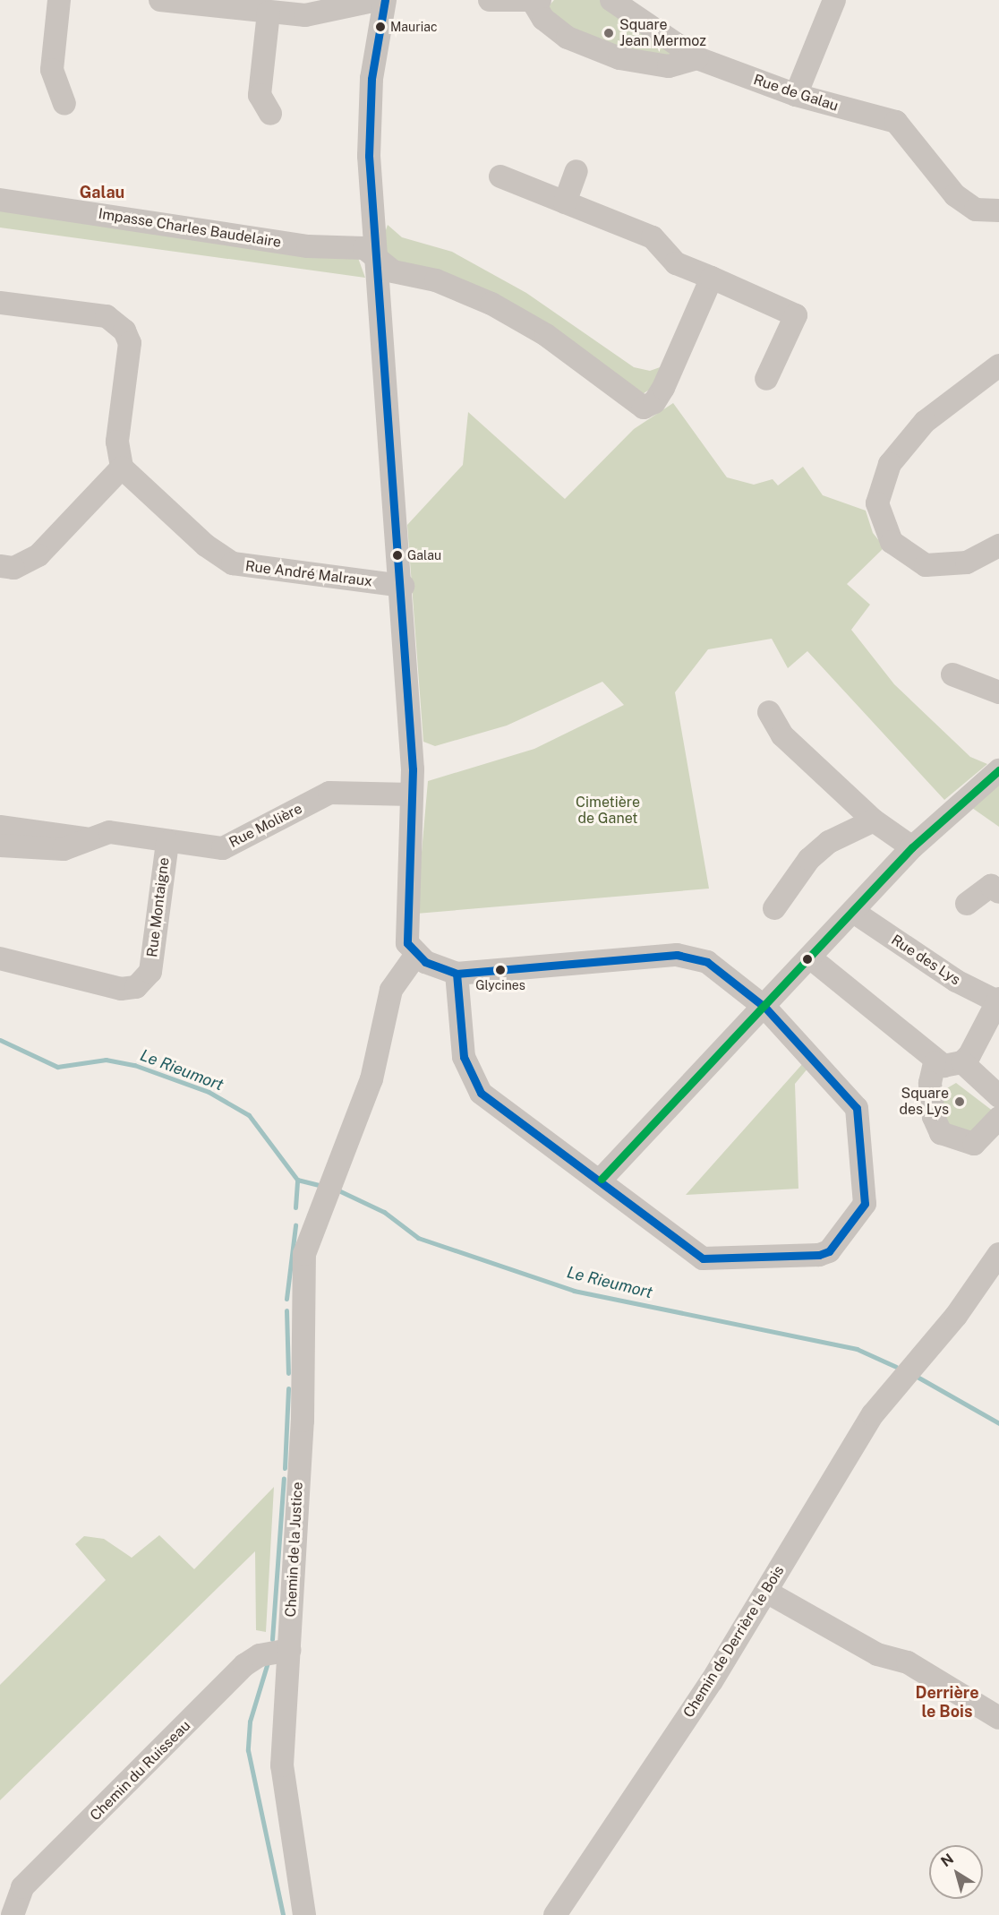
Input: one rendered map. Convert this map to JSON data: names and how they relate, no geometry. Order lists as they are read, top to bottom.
{
  "streets": {
    "street": [
      "Rue de Galau",
      "Impasse Charles Baudelaire",
      "Rue André Malraux",
      "Rue Molière",
      "Rue Montaigne",
      "Rue des Lys",
      "Chemin de la Justice",
      "Chemin de Derrière le Bois",
      "Chemin du Ruisseau"
    ]
  },
  "crossings": [
    ["Rue Molière", "Rue Montaigne"],
    ["Chemin de la Justice", "Chemin du Ruisseau"]
  ],
  "districts": ["Galau", "Derrière le Bois"],
  "water": ["Le Rieumort"],
  "parks": ["Cimetière de Ganet"],
  "places": [
    "Mauriac",
    "Square Jean Mermoz",
    "Galau",
    "Glycines",
    "Square des Lys"
  ],
  "north": "top left"
}
